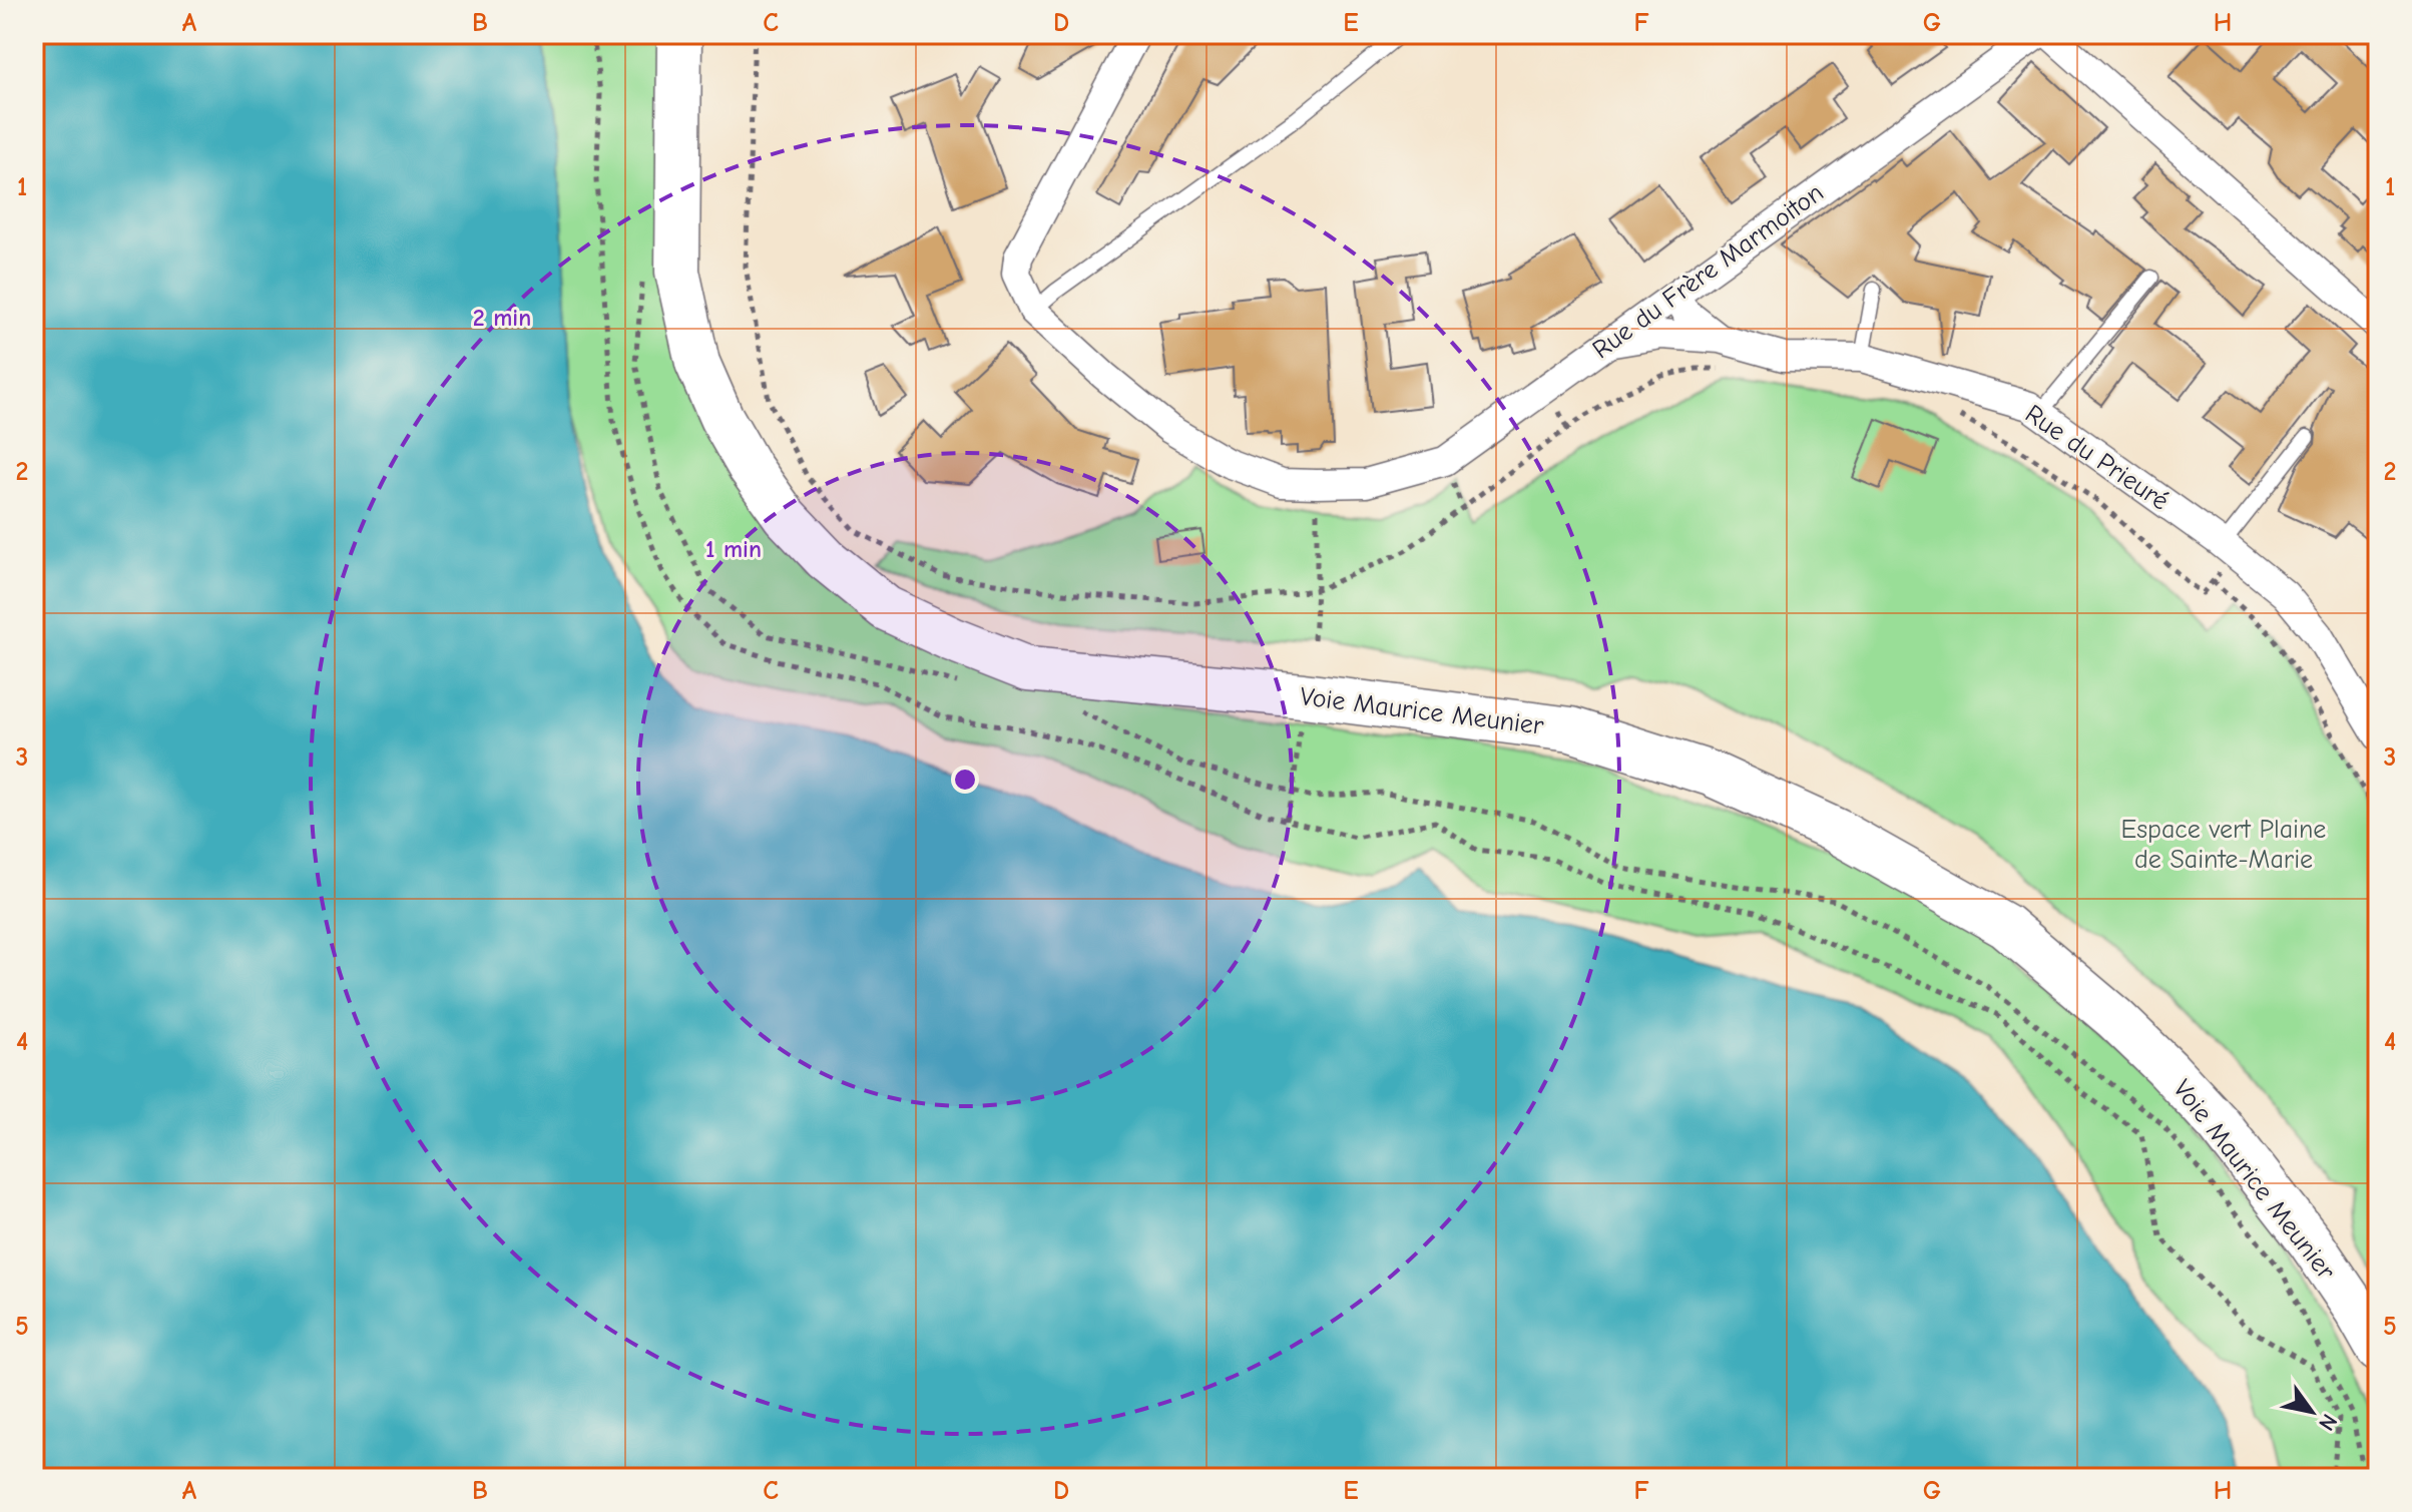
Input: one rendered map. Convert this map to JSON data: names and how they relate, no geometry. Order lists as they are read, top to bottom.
{
  "streets": {
    "main road": ["Voie Maurice Meunier"],
    "street": ["Rue du Frère Marmoiton", "Rue du Prieuré"]
  },
  "crossings": [
    ["Rue du Frère Marmoiton", "Rue du Prieuré"]
  ],
  "parks": ["Espace vert Plaine de Sainte-Marie"],
  "north": "bottom right",
  "grid": {
    "columns": [
      "A",
      "B",
      "C",
      "D",
      "E",
      "F",
      "G",
      "H"
    ],
    "rows": [
      "1",
      "2",
      "3",
      "4",
      "5"
    ]
  },
  "rings": ["2 min", "1 min"]
}
